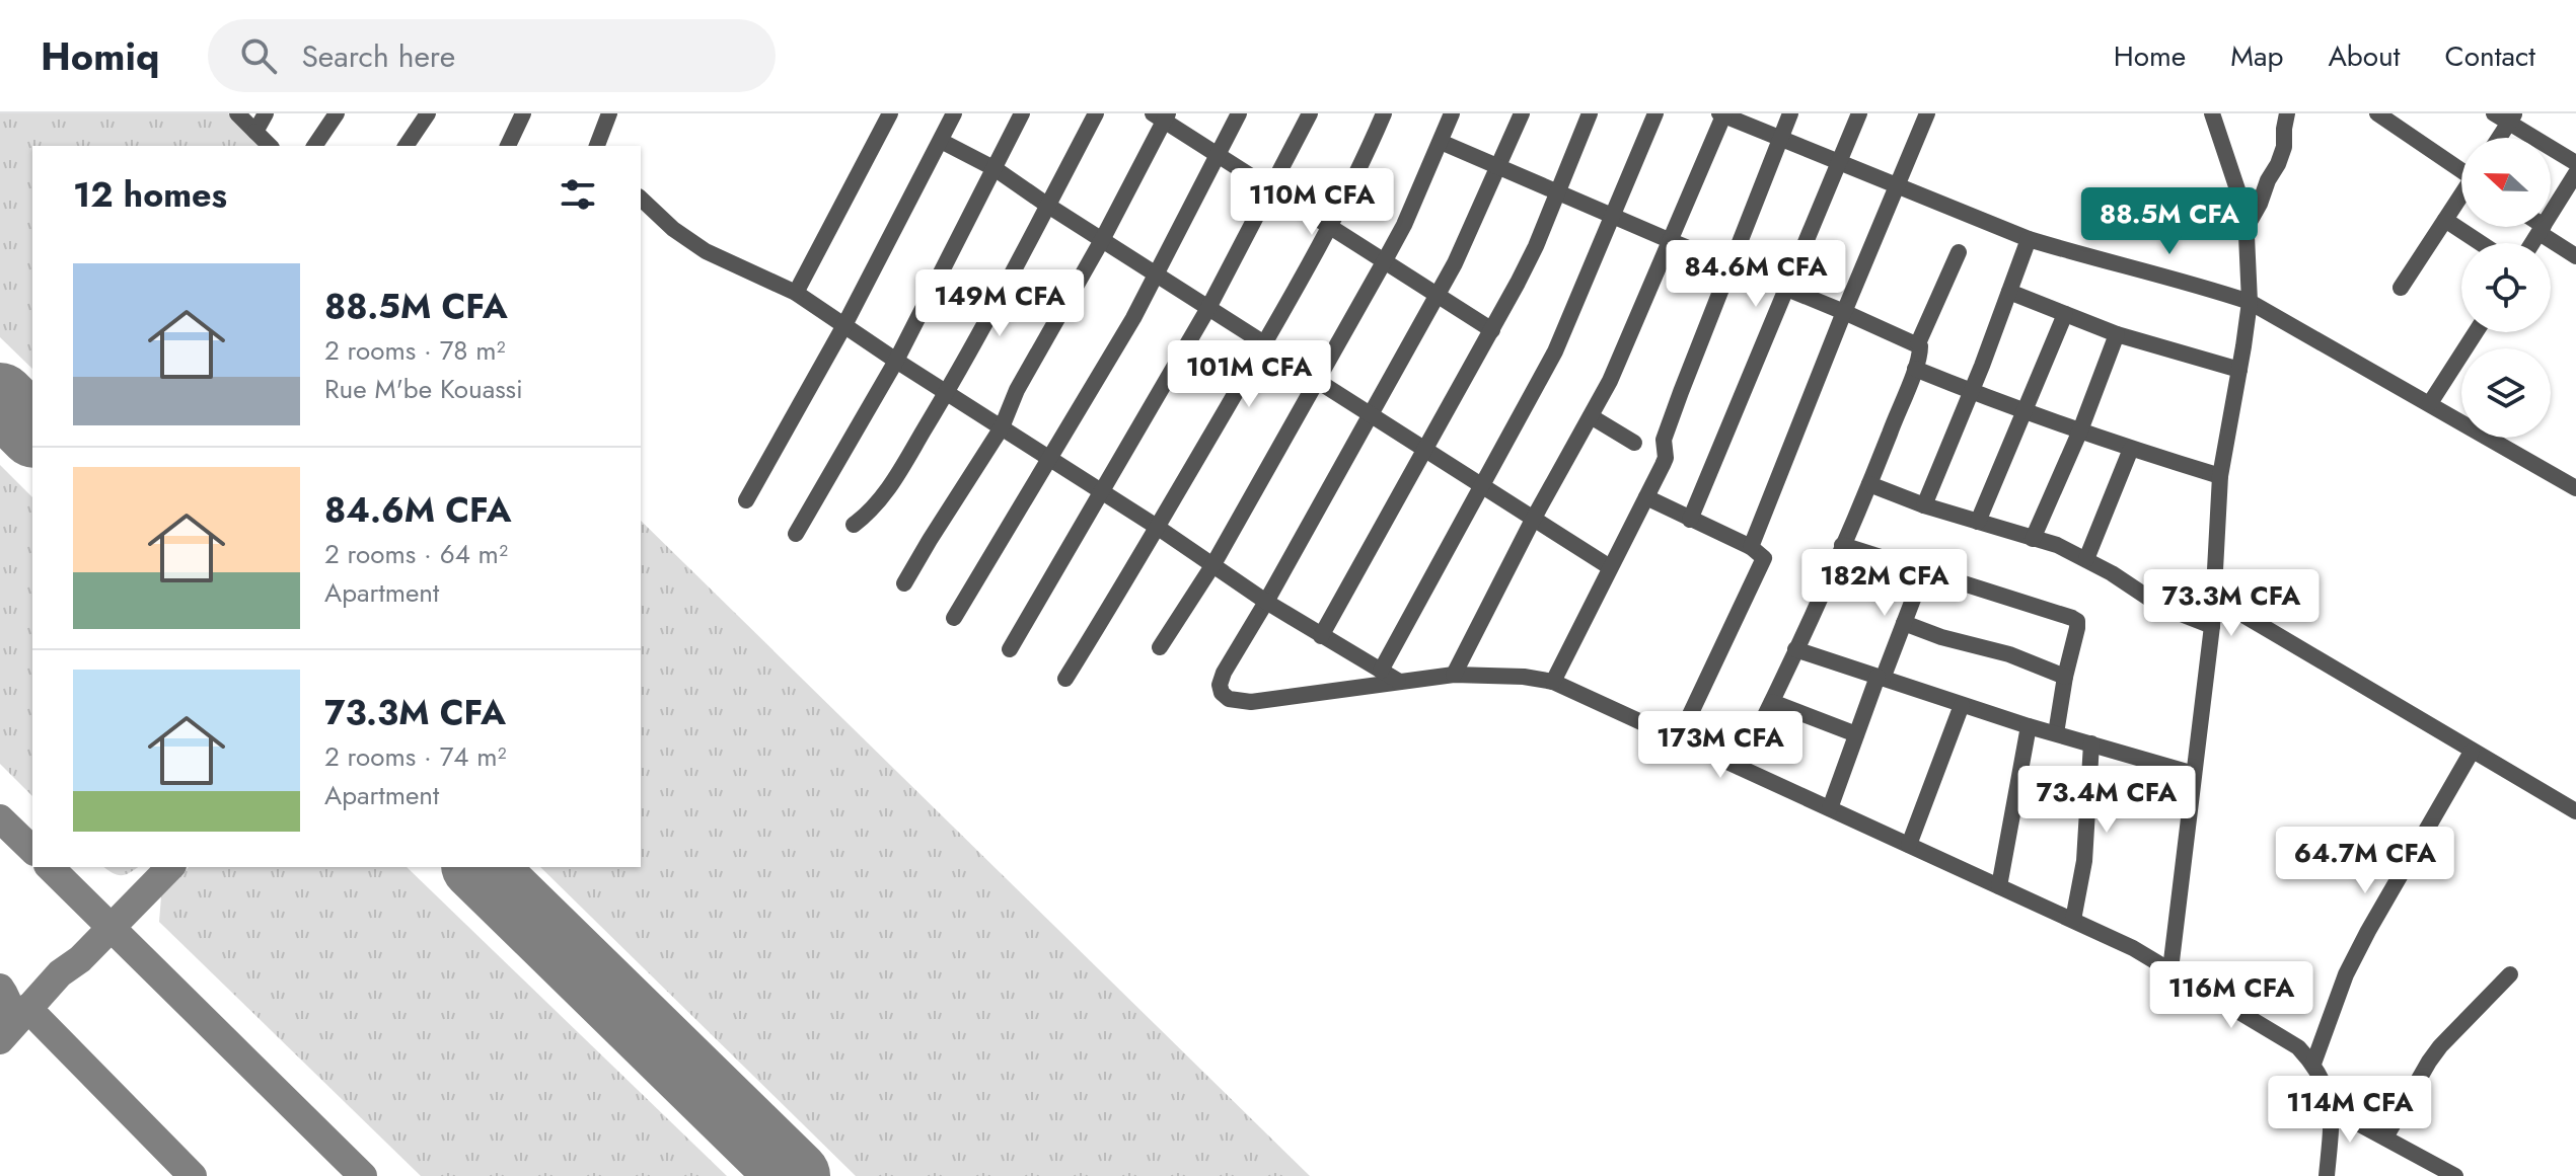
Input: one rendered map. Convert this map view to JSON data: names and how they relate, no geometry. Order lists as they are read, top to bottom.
{
  "north": "left",
  "page": {
    "header": "Homiq",
    "search": "Search here",
    "nav": [
      "Home",
      "Map",
      "About",
      "Contact"
    ],
    "heading": "12 homes",
    "price": [
      "110M CFA",
      "88.5M CFA",
      "84.6M CFA",
      "149M CFA",
      "101M CFA",
      "182M CFA",
      "73.3M CFA",
      "173M CFA",
      "73.4M CFA",
      "64.7M CFA",
      "116M CFA",
      "114M CFA"
    ],
    "list": [
      {
        "name": "88.5M CFA",
        "note": "2 rooms · 78 m² · Rue M'be Kouassi"
      },
      {
        "name": "84.6M CFA",
        "note": "2 rooms · 64 m² · Apartment"
      },
      {
        "name": "73.3M CFA",
        "note": "2 rooms · 74 m² · Apartment"
      }
    ]
  }
}
